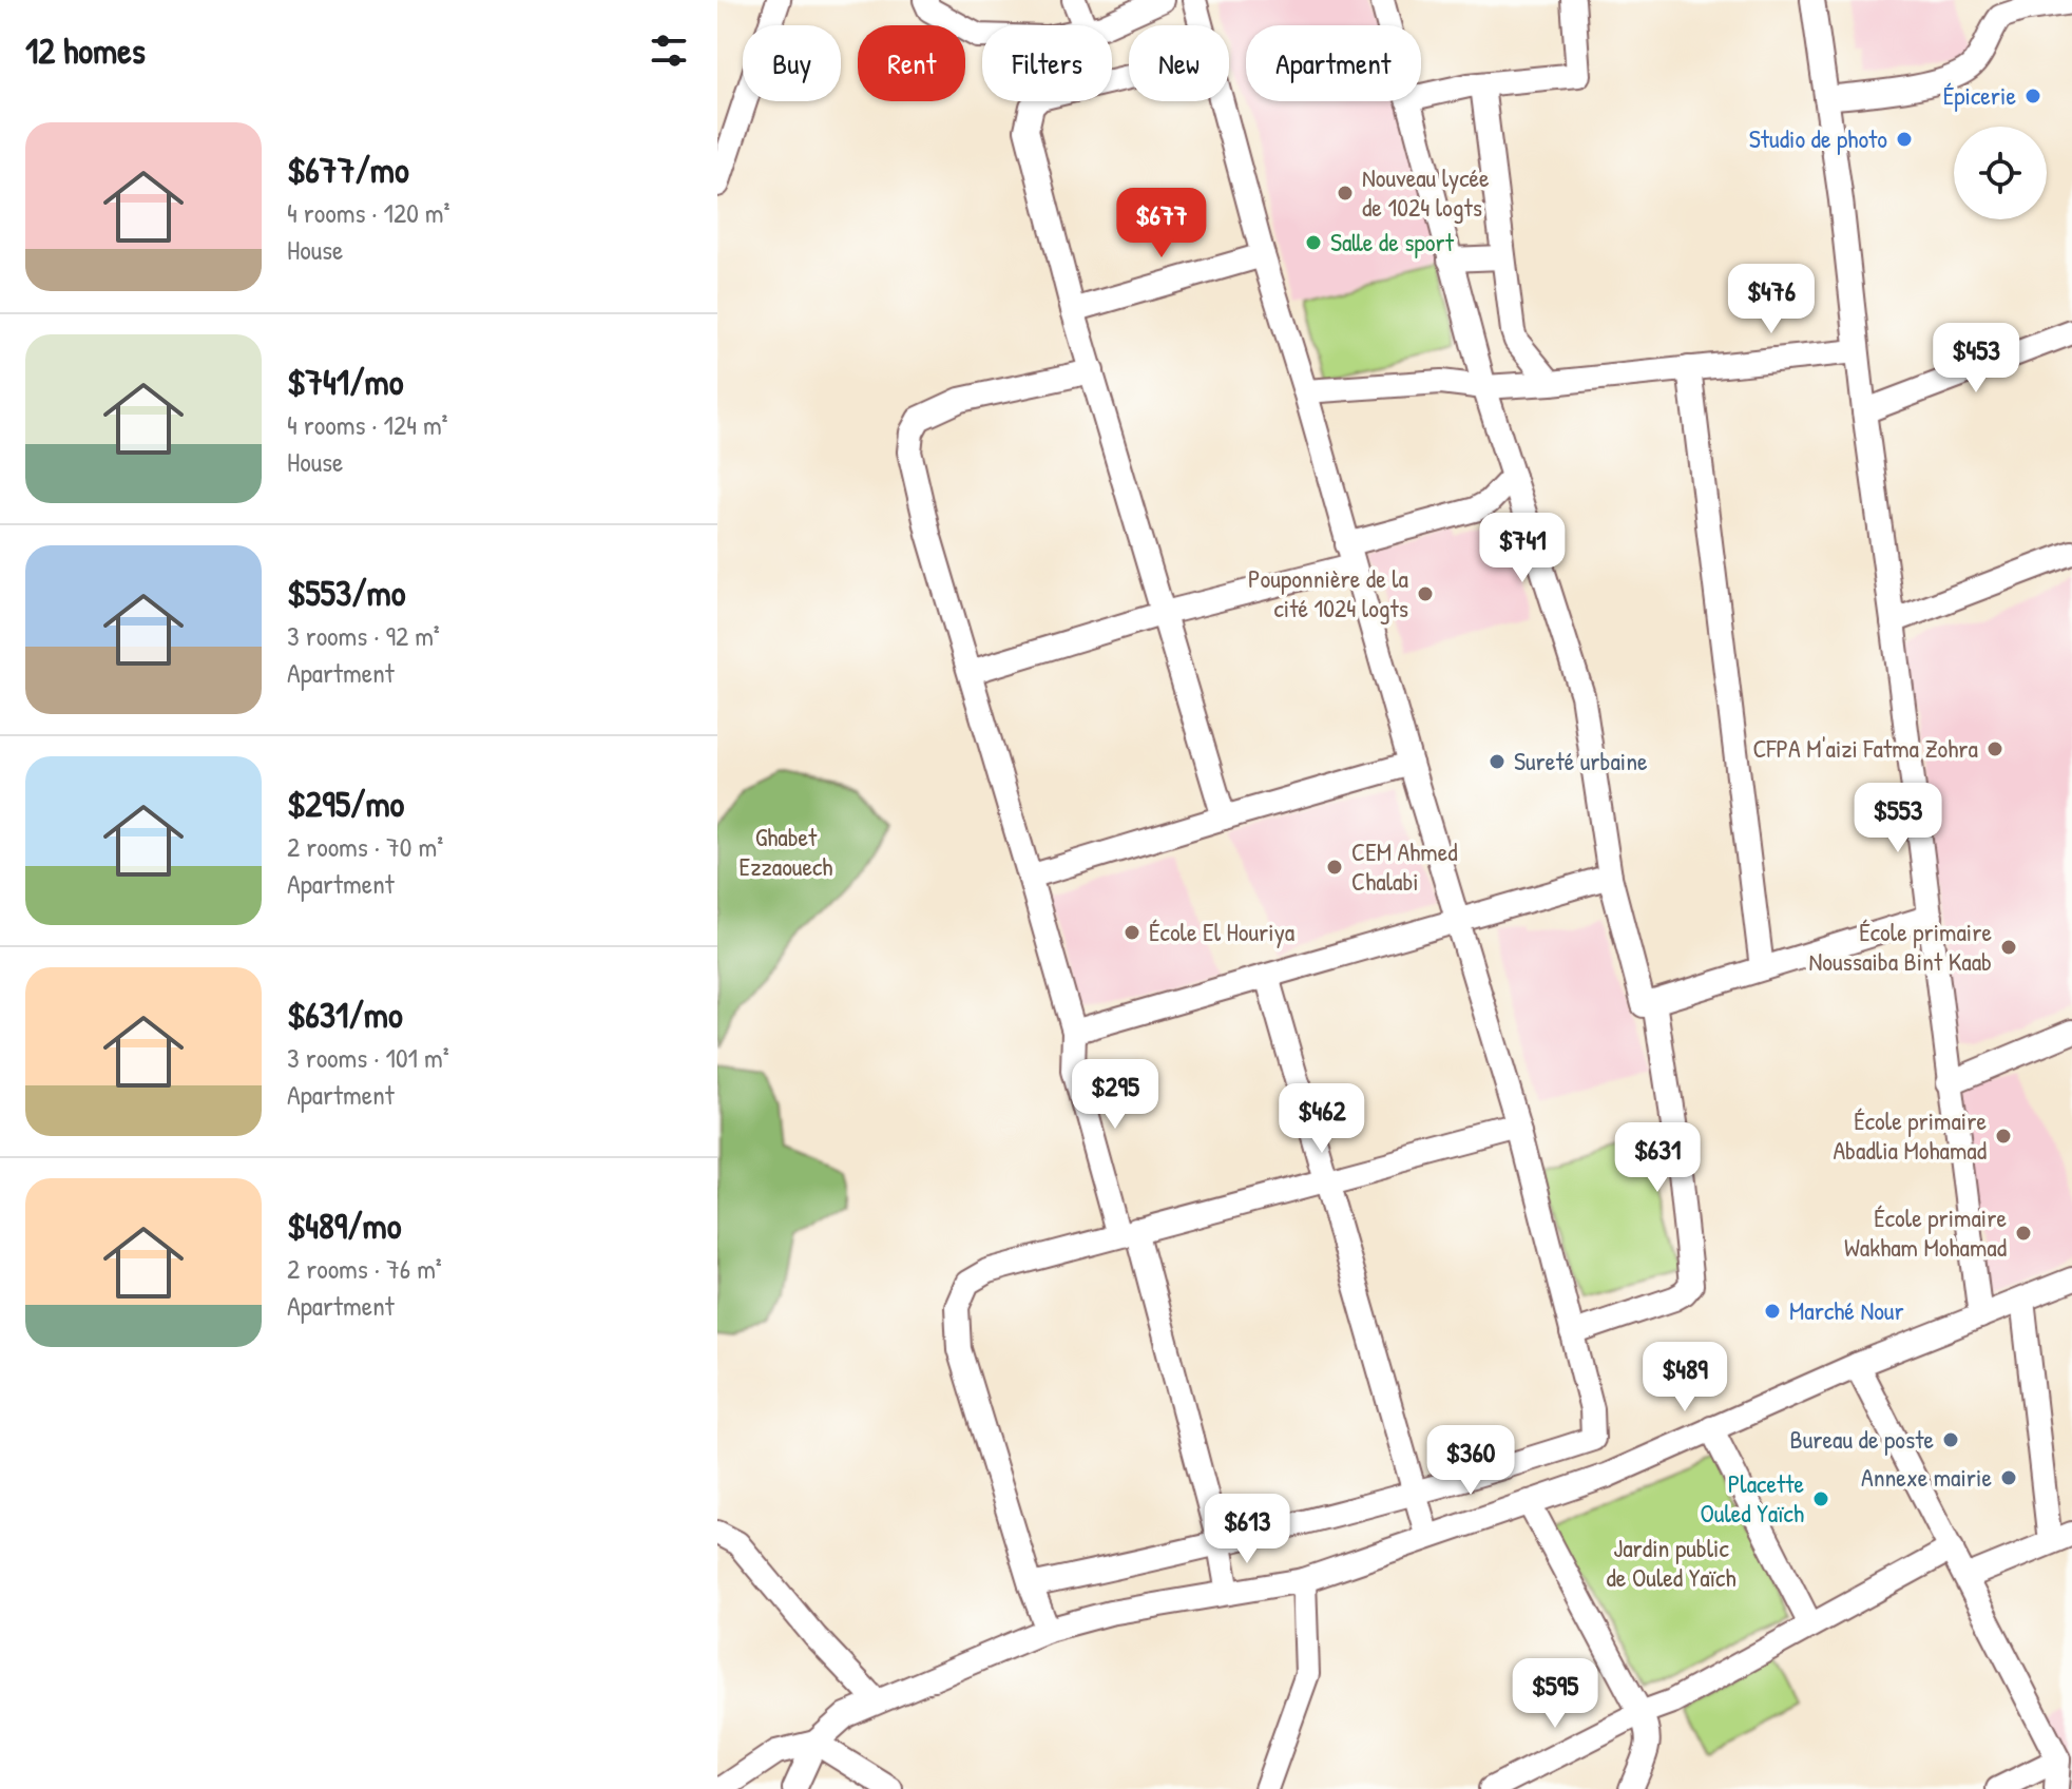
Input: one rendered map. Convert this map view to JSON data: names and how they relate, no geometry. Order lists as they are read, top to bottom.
{
  "parks": ["Ghabet Ezzaouech", "Jardin public de Ouled Yaïch"],
  "places": [
    "Épicerie",
    "Studio de photo",
    "Nouveau lycée de 1024 logts",
    "Salle de sport",
    "Pouponnière de la cité 1024 logts",
    "CFPA M'aizi Fatma Zohra",
    "Sureté urbaine",
    "CEM Ahmed Chalabi",
    "École El Houriya",
    "École primaire Noussaiba Bint Kaab",
    "École primaire Abadlia Mohamad",
    "École primaire Wakham Mohamad",
    "Marché Nour",
    "Bureau de poste",
    "Annexe mairie",
    "Placette Ouled Yaïch"
  ],
  "page": {
    "heading": "12 homes",
    "chip": [
      "Buy",
      "Rent",
      "Filters",
      "New",
      "Apartment"
    ],
    "list": [
      {
        "name": "$677/mo",
        "note": "4 rooms · 120 m² · House"
      },
      {
        "name": "$741/mo",
        "note": "4 rooms · 124 m² · House"
      },
      {
        "name": "$553/mo",
        "note": "3 rooms · 92 m² · Apartment"
      },
      {
        "name": "$295/mo",
        "note": "2 rooms · 70 m² · Apartment"
      },
      {
        "name": "$631/mo",
        "note": "3 rooms · 101 m² · Apartment"
      },
      {
        "name": "$489/mo",
        "note": "2 rooms · 76 m² · Apartment"
      }
    ],
    "price": [
      "$677",
      "$476",
      "$453",
      "$741",
      "$553",
      "$295",
      "$462",
      "$631",
      "$489",
      "$360",
      "$613",
      "$595"
    ]
  }
}
